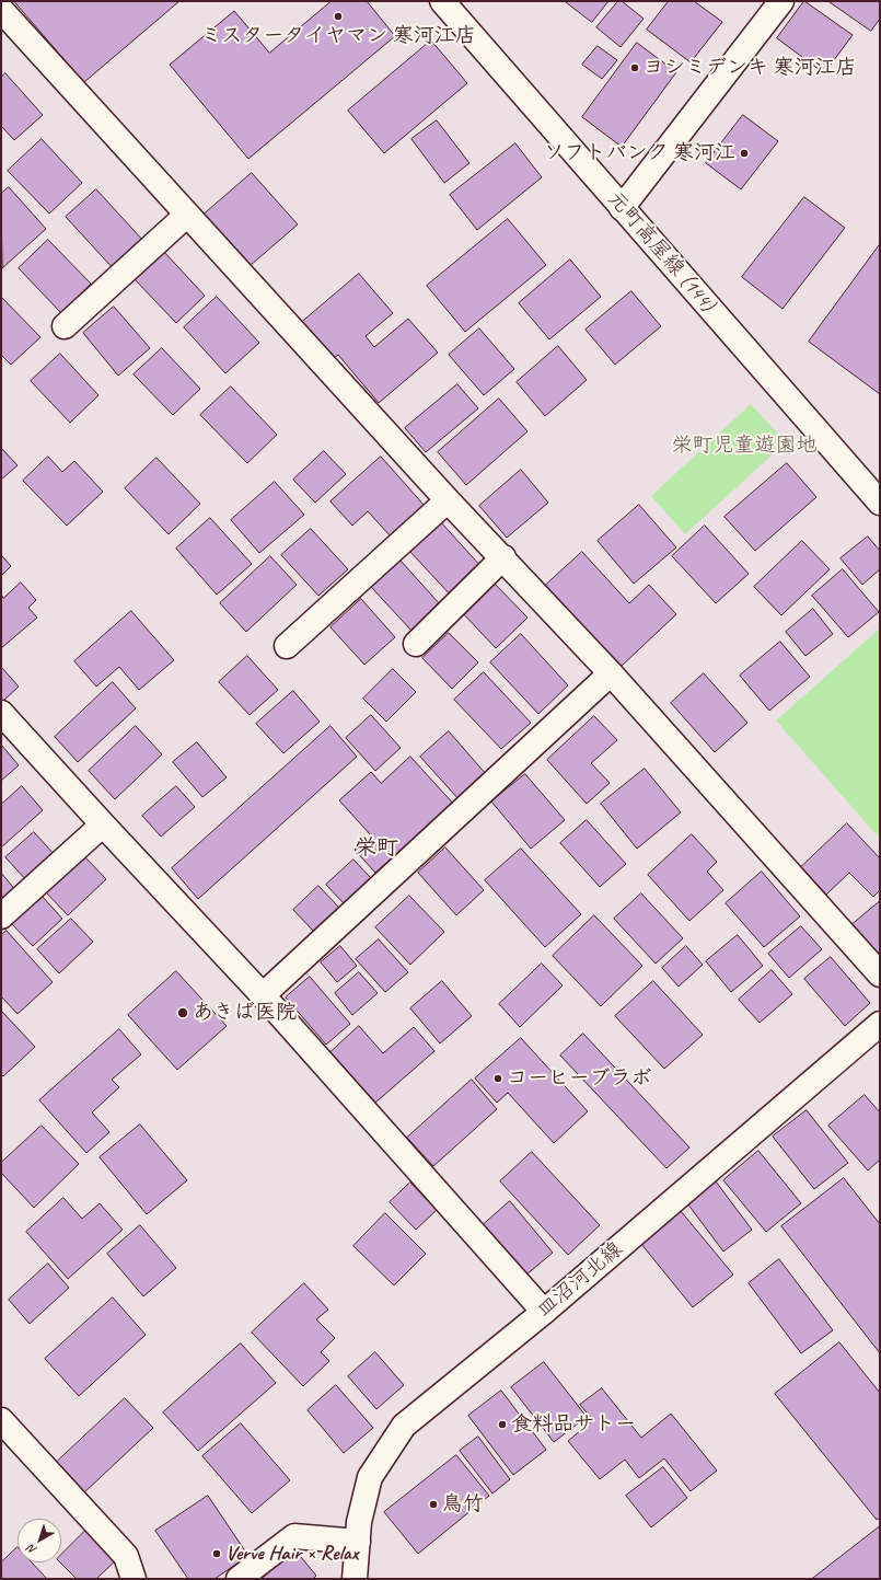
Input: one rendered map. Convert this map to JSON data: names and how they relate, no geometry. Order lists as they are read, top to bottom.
{
  "streets": {
    "main road": ["元町高屋線 (144)", "皿沼河北線"]
  },
  "districts": ["栄町"],
  "parks": ["栄町児童遊園地"],
  "places": [
    "ミスタータイヤマン 寒河江店",
    "ヨシミデンキ 寒河江店",
    "ソフトバンク 寒河江",
    "あきば医院",
    "コーヒーブラボ",
    "食料品サトー",
    "鳥竹",
    "Verve Hair × Relax"
  ],
  "north": "bottom left"
}
